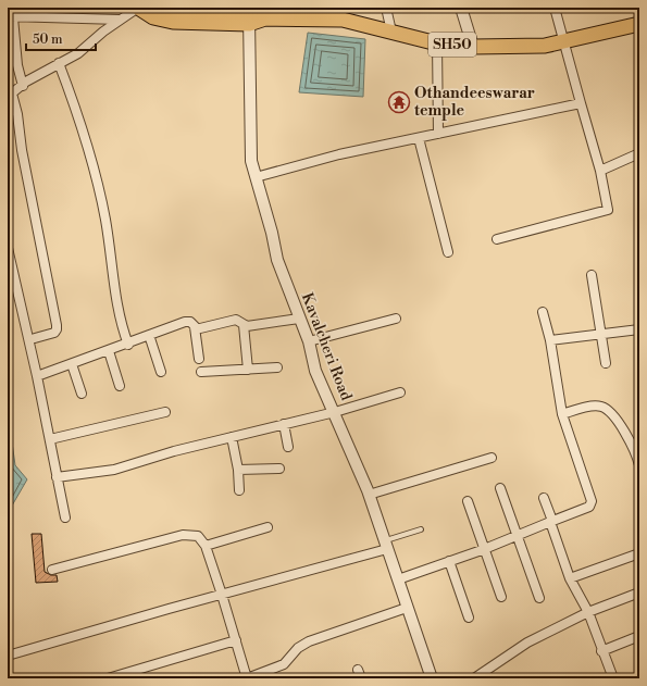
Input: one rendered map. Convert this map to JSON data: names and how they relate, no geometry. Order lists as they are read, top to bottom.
{
  "streets": {
    "main road": ["SH50"],
    "street": ["Kavalcheri Road"]
  },
  "crossings": [
    ["SH50", "Kavalcheri Road"]
  ],
  "places": {
    "temple": ["Othandeeswarar temple"]
  },
  "scale_bar": "50 m"
}
